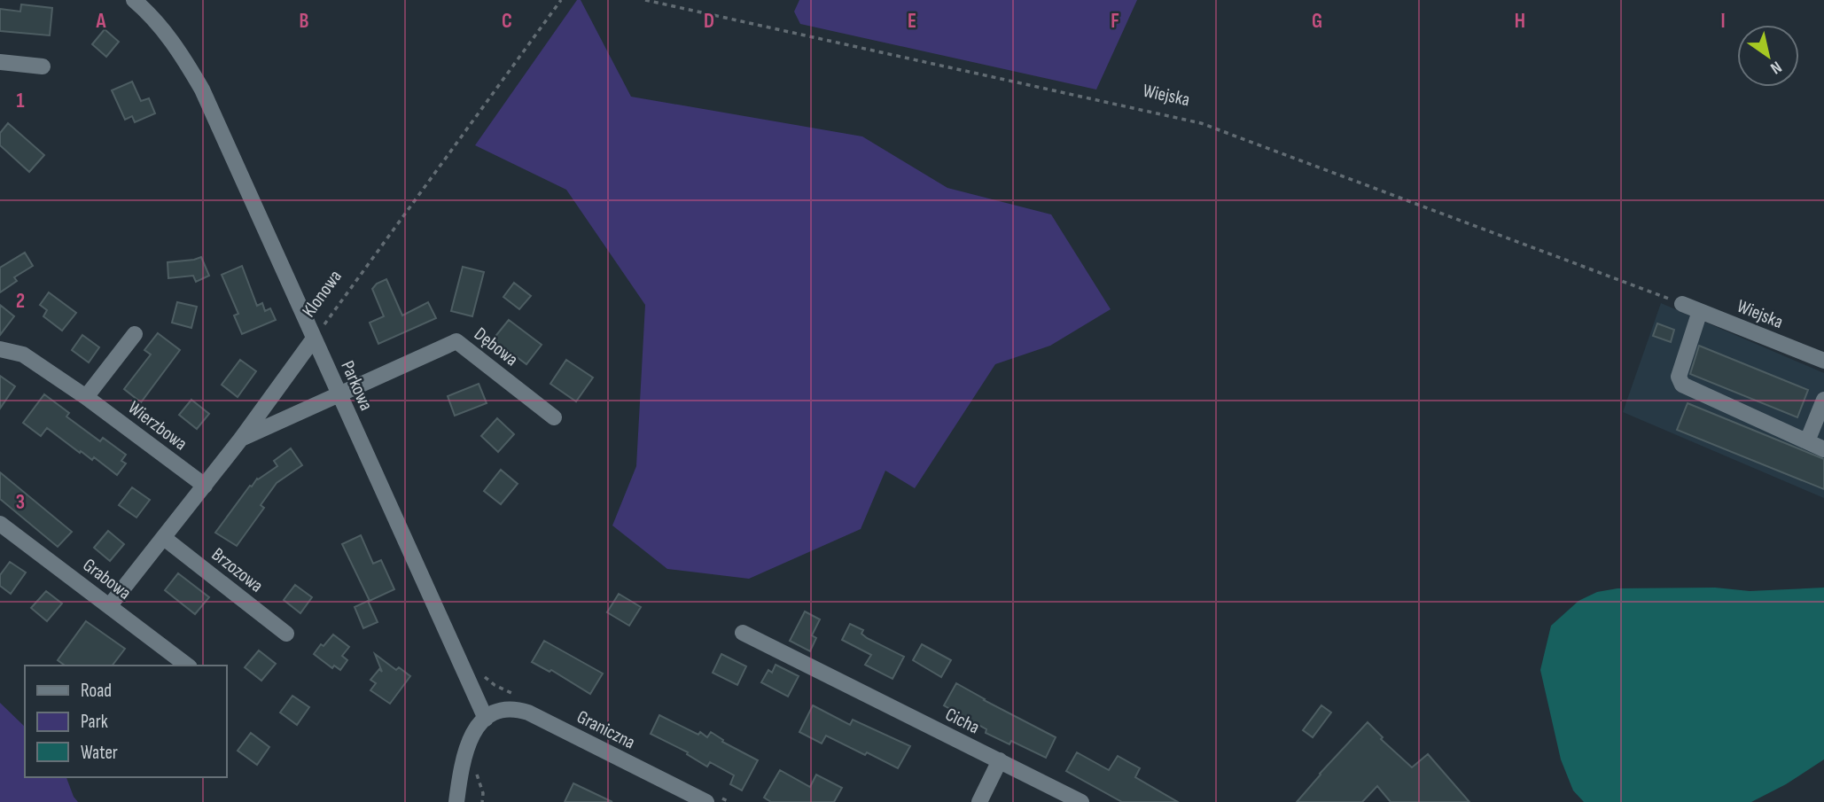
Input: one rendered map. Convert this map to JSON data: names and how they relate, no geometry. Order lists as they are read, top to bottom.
{
  "streets": {
    "street": [
      "Wiejska",
      "Klonowa",
      "Dębowa",
      "Parkowa",
      "Wierzbowa",
      "Brzozowa",
      "Grabowa",
      "Cicha",
      "Graniczna"
    ]
  },
  "crossings": [
    ["Klonowa", "Parkowa"],
    ["Klonowa", "Wierzbowa"],
    ["Klonowa", "Brzozowa"],
    ["Klonowa", "Grabowa"],
    ["Dębowa", "Parkowa"],
    ["Parkowa", "Graniczna"]
  ],
  "legend": ["Road", "Park", "Water"],
  "north": "bottom right",
  "grid": {
    "columns": [
      "A",
      "B",
      "C",
      "D",
      "E",
      "F",
      "G",
      "H",
      "I"
    ],
    "rows": ["1", "2", "3"]
  }
}
